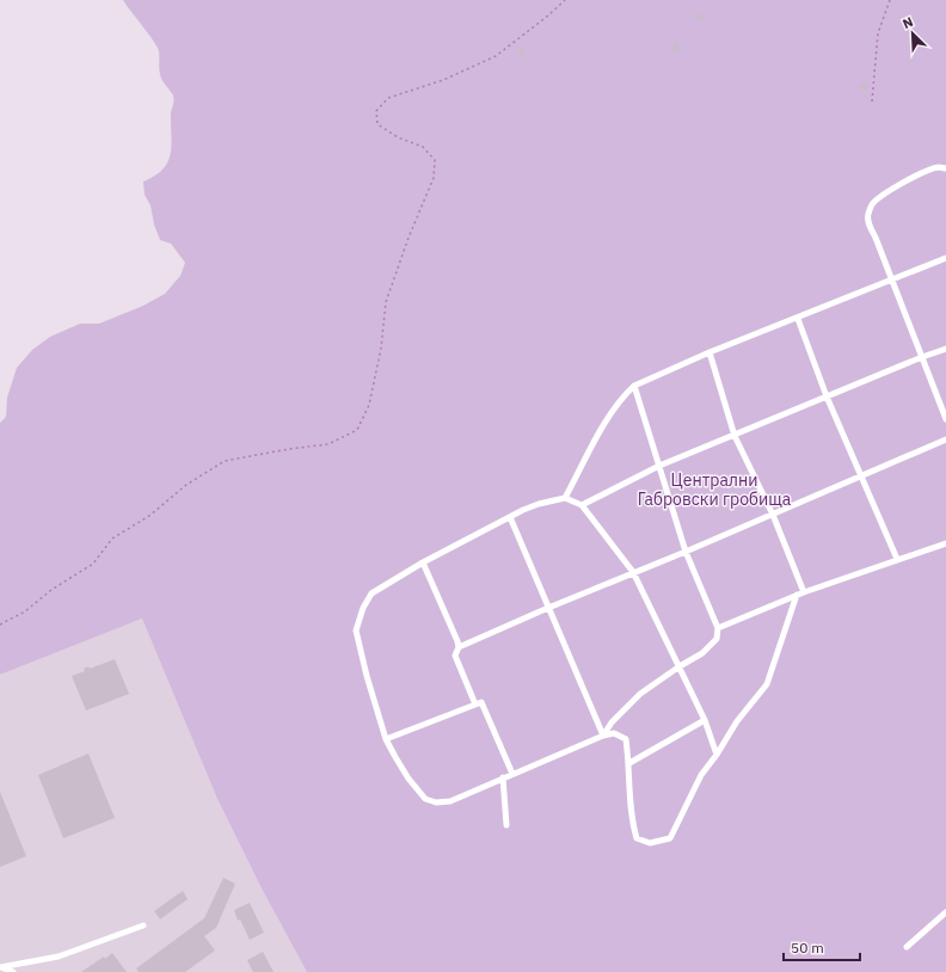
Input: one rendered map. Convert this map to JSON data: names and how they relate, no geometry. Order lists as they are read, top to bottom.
{
  "parks": ["Централни Габровски гробища"],
  "scale_bar": "50 m",
  "north": "top left"
}
